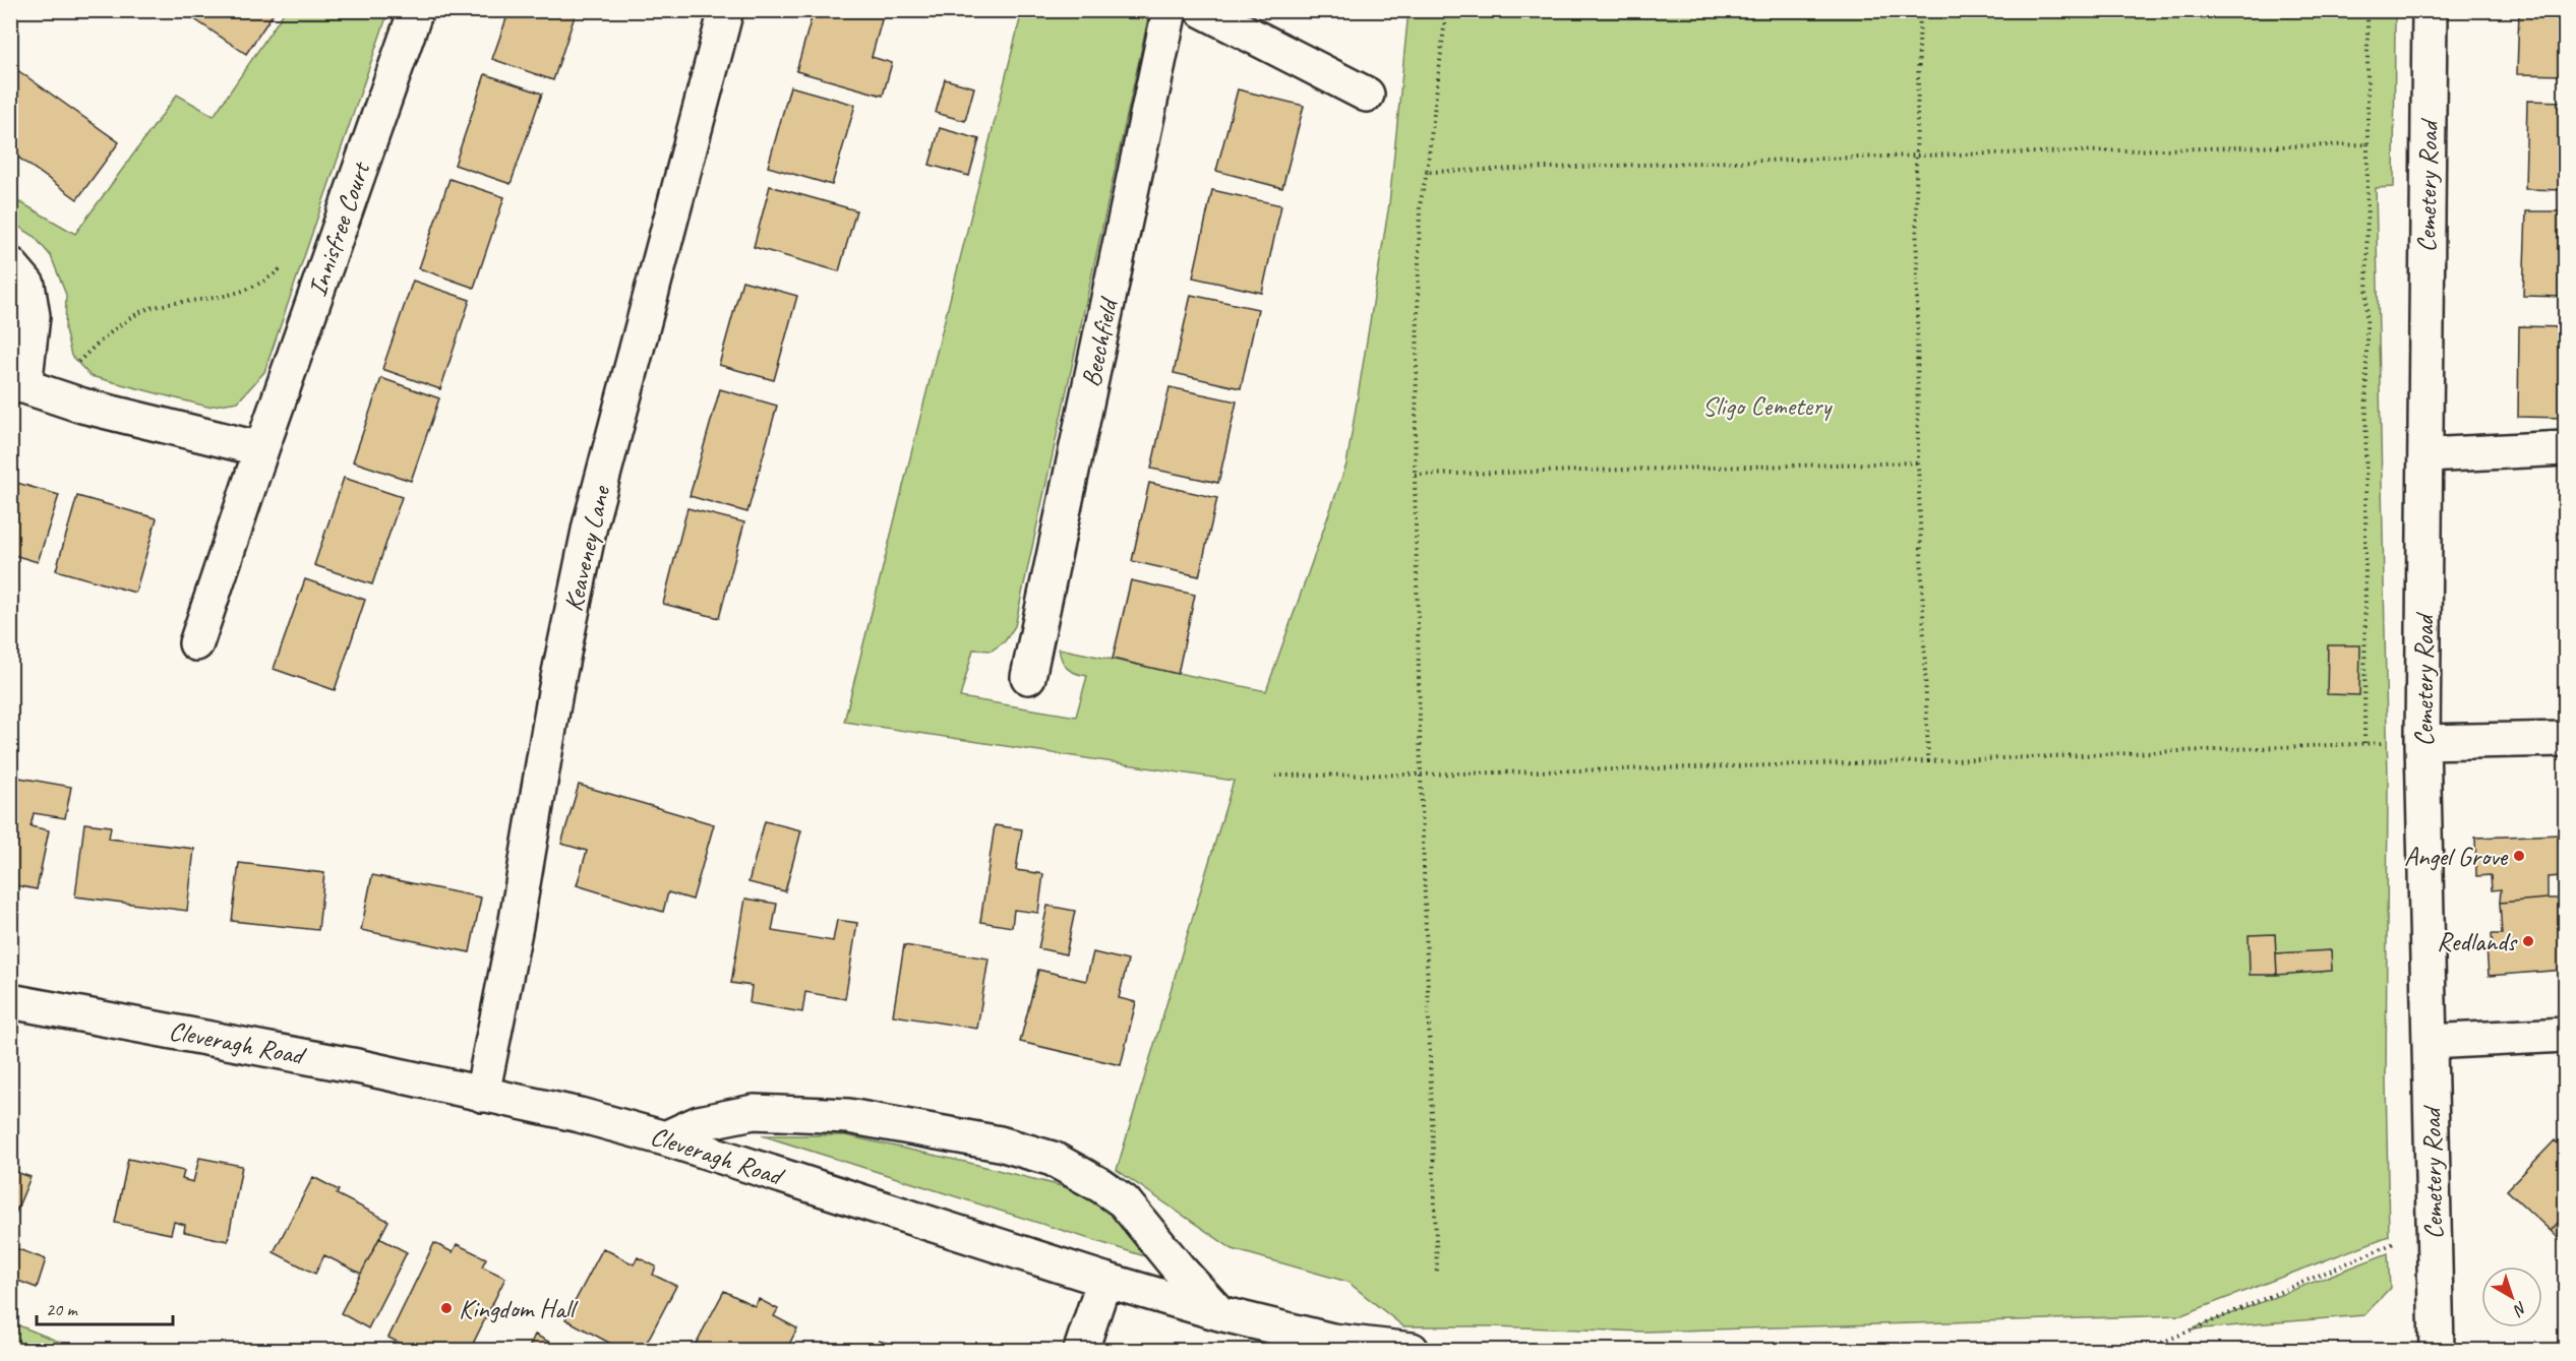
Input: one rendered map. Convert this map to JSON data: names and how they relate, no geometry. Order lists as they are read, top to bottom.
{
  "streets": {
    "street": [
      "Cemetery Road",
      "Innisfree Court",
      "Beechfield",
      "Keaveney Lane",
      "Cleveragh Road"
    ]
  },
  "crossings": [
    ["Keaveney Lane", "Cleveragh Road"]
  ],
  "parks": ["Sligo Cemetery"],
  "places": ["Angel Grove", "Redlands", "Kingdom Hall"],
  "scale_bar": "20 m",
  "north": "bottom right"
}
